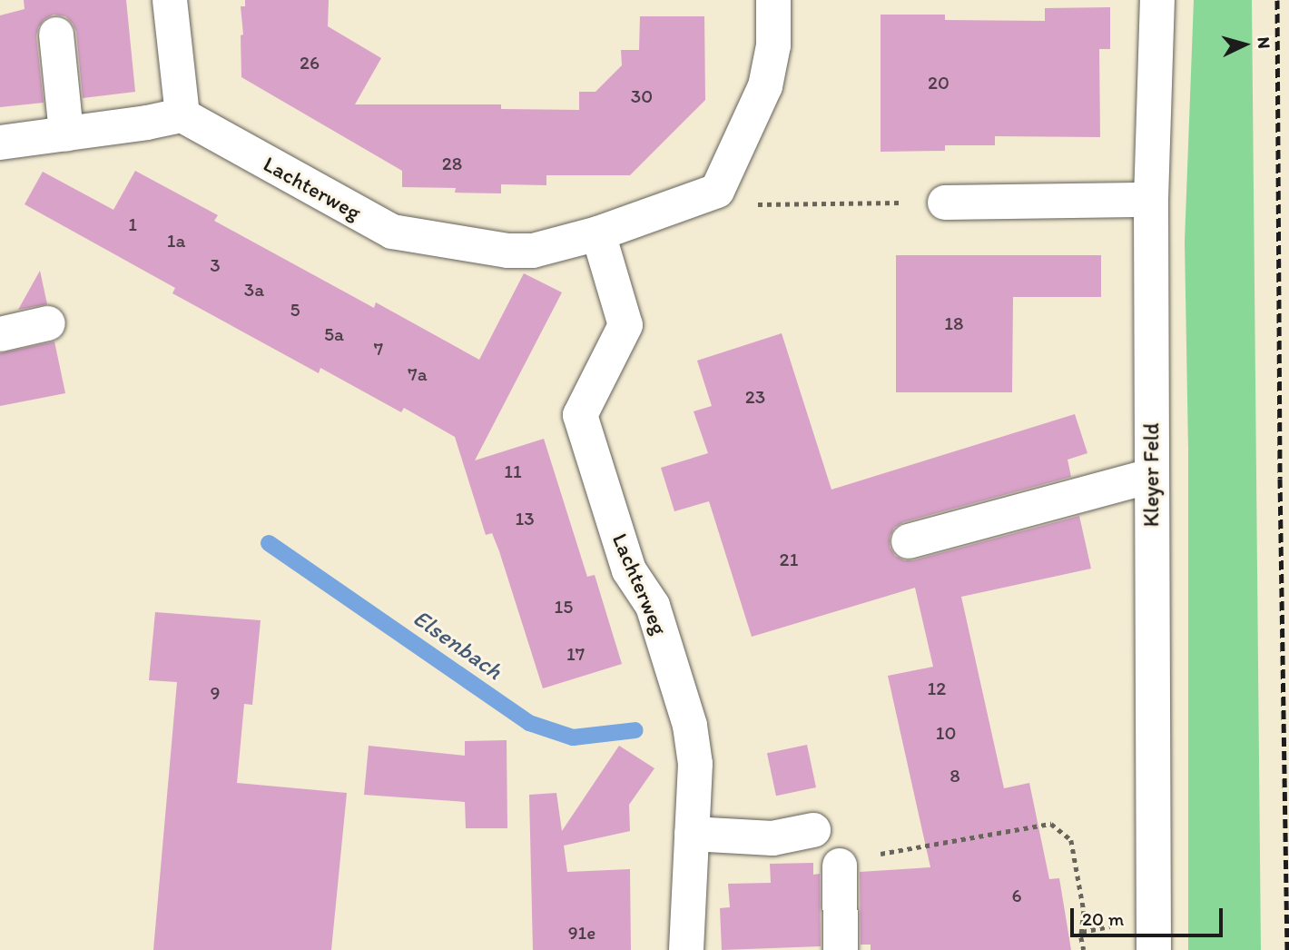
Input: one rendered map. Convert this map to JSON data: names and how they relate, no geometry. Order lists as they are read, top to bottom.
{
  "streets": {
    "street": ["Lachterweg", "Kleyer Feld"]
  },
  "water": ["Elsenbach"],
  "house_numbers": [
    "26",
    "20",
    "30",
    "28",
    "1",
    "1a",
    "3",
    "3a",
    "5",
    "18",
    "5a",
    "7",
    "7a",
    "23",
    "11",
    "13",
    "21",
    "15",
    "17",
    "12",
    "9",
    "10",
    "8",
    "6",
    "91e"
  ],
  "scale_bar": "20 m",
  "north": "right"
}
